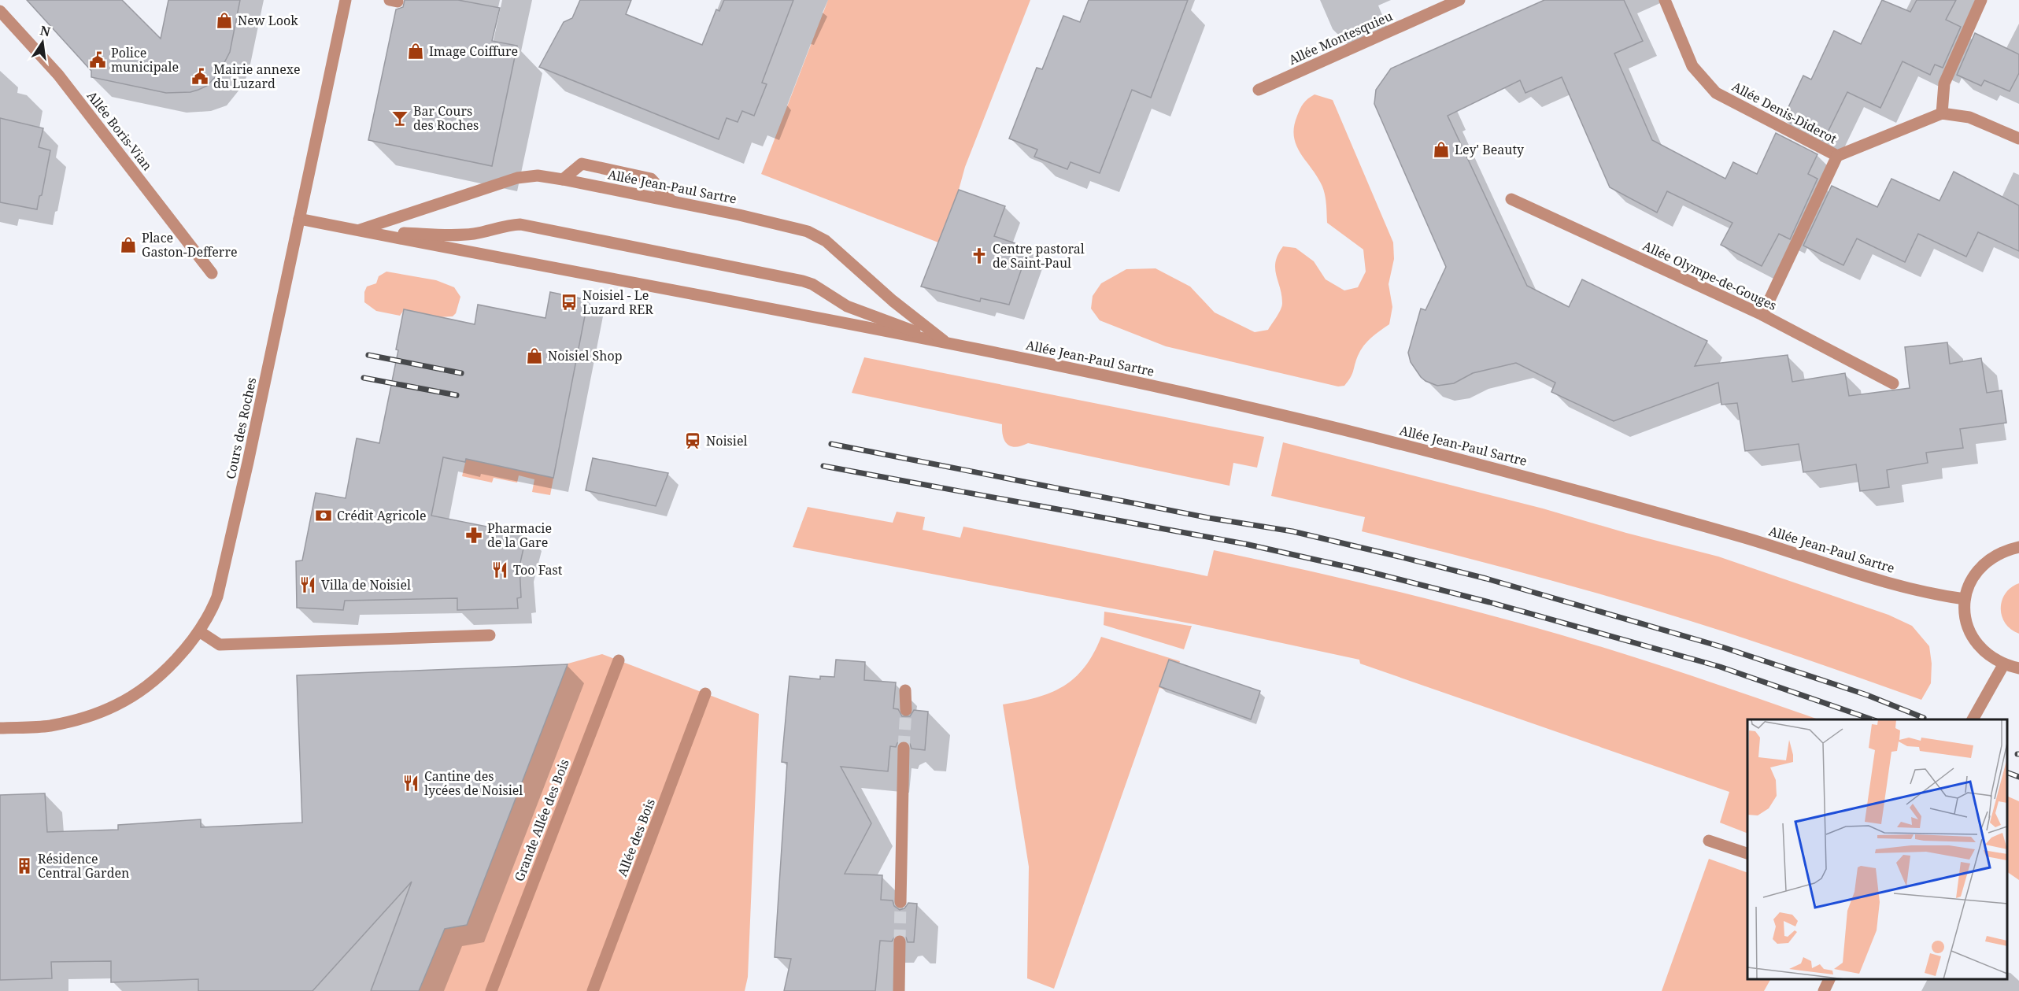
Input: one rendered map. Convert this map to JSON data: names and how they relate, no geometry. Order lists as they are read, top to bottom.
{
  "streets": {
    "street": [
      "Allée Montesquieu",
      "Allée Denis-Diderot",
      "Allée Boris-Vian",
      "Allée Jean-Paul Sartre",
      "Allée Olympe-de-Gouges",
      "Cours des Roches",
      "Grande Allée des Bois",
      "Allée des Bois"
    ]
  },
  "crossings": [
    ["Allée Jean-Paul Sartre", "Cours des Roches"]
  ],
  "places": {
    "shop": [
      "New Look",
      "Image Coiffure",
      "Ley' Beauty",
      "Place Gaston-Defferre",
      "Noisiel Shop"
    ],
    "public building": ["Police municipale", "Mairie annexe du Luzard"],
    "bar": ["Bar Cours des Roches"],
    "church": ["Centre pastoral de Saint-Paul"],
    "bus stop": ["Noisiel - Le Luzard RER"],
    "station": ["Noisiel"],
    "bank": ["Crédit Agricole"],
    "pharmacy": ["Pharmacie de la Gare"],
    "restaurant": ["Too Fast", "Villa de Noisiel", "Cantine des lycées de Noisiel"],
    "building": ["Résidence Central Garden"]
  },
  "north": "top"
}
